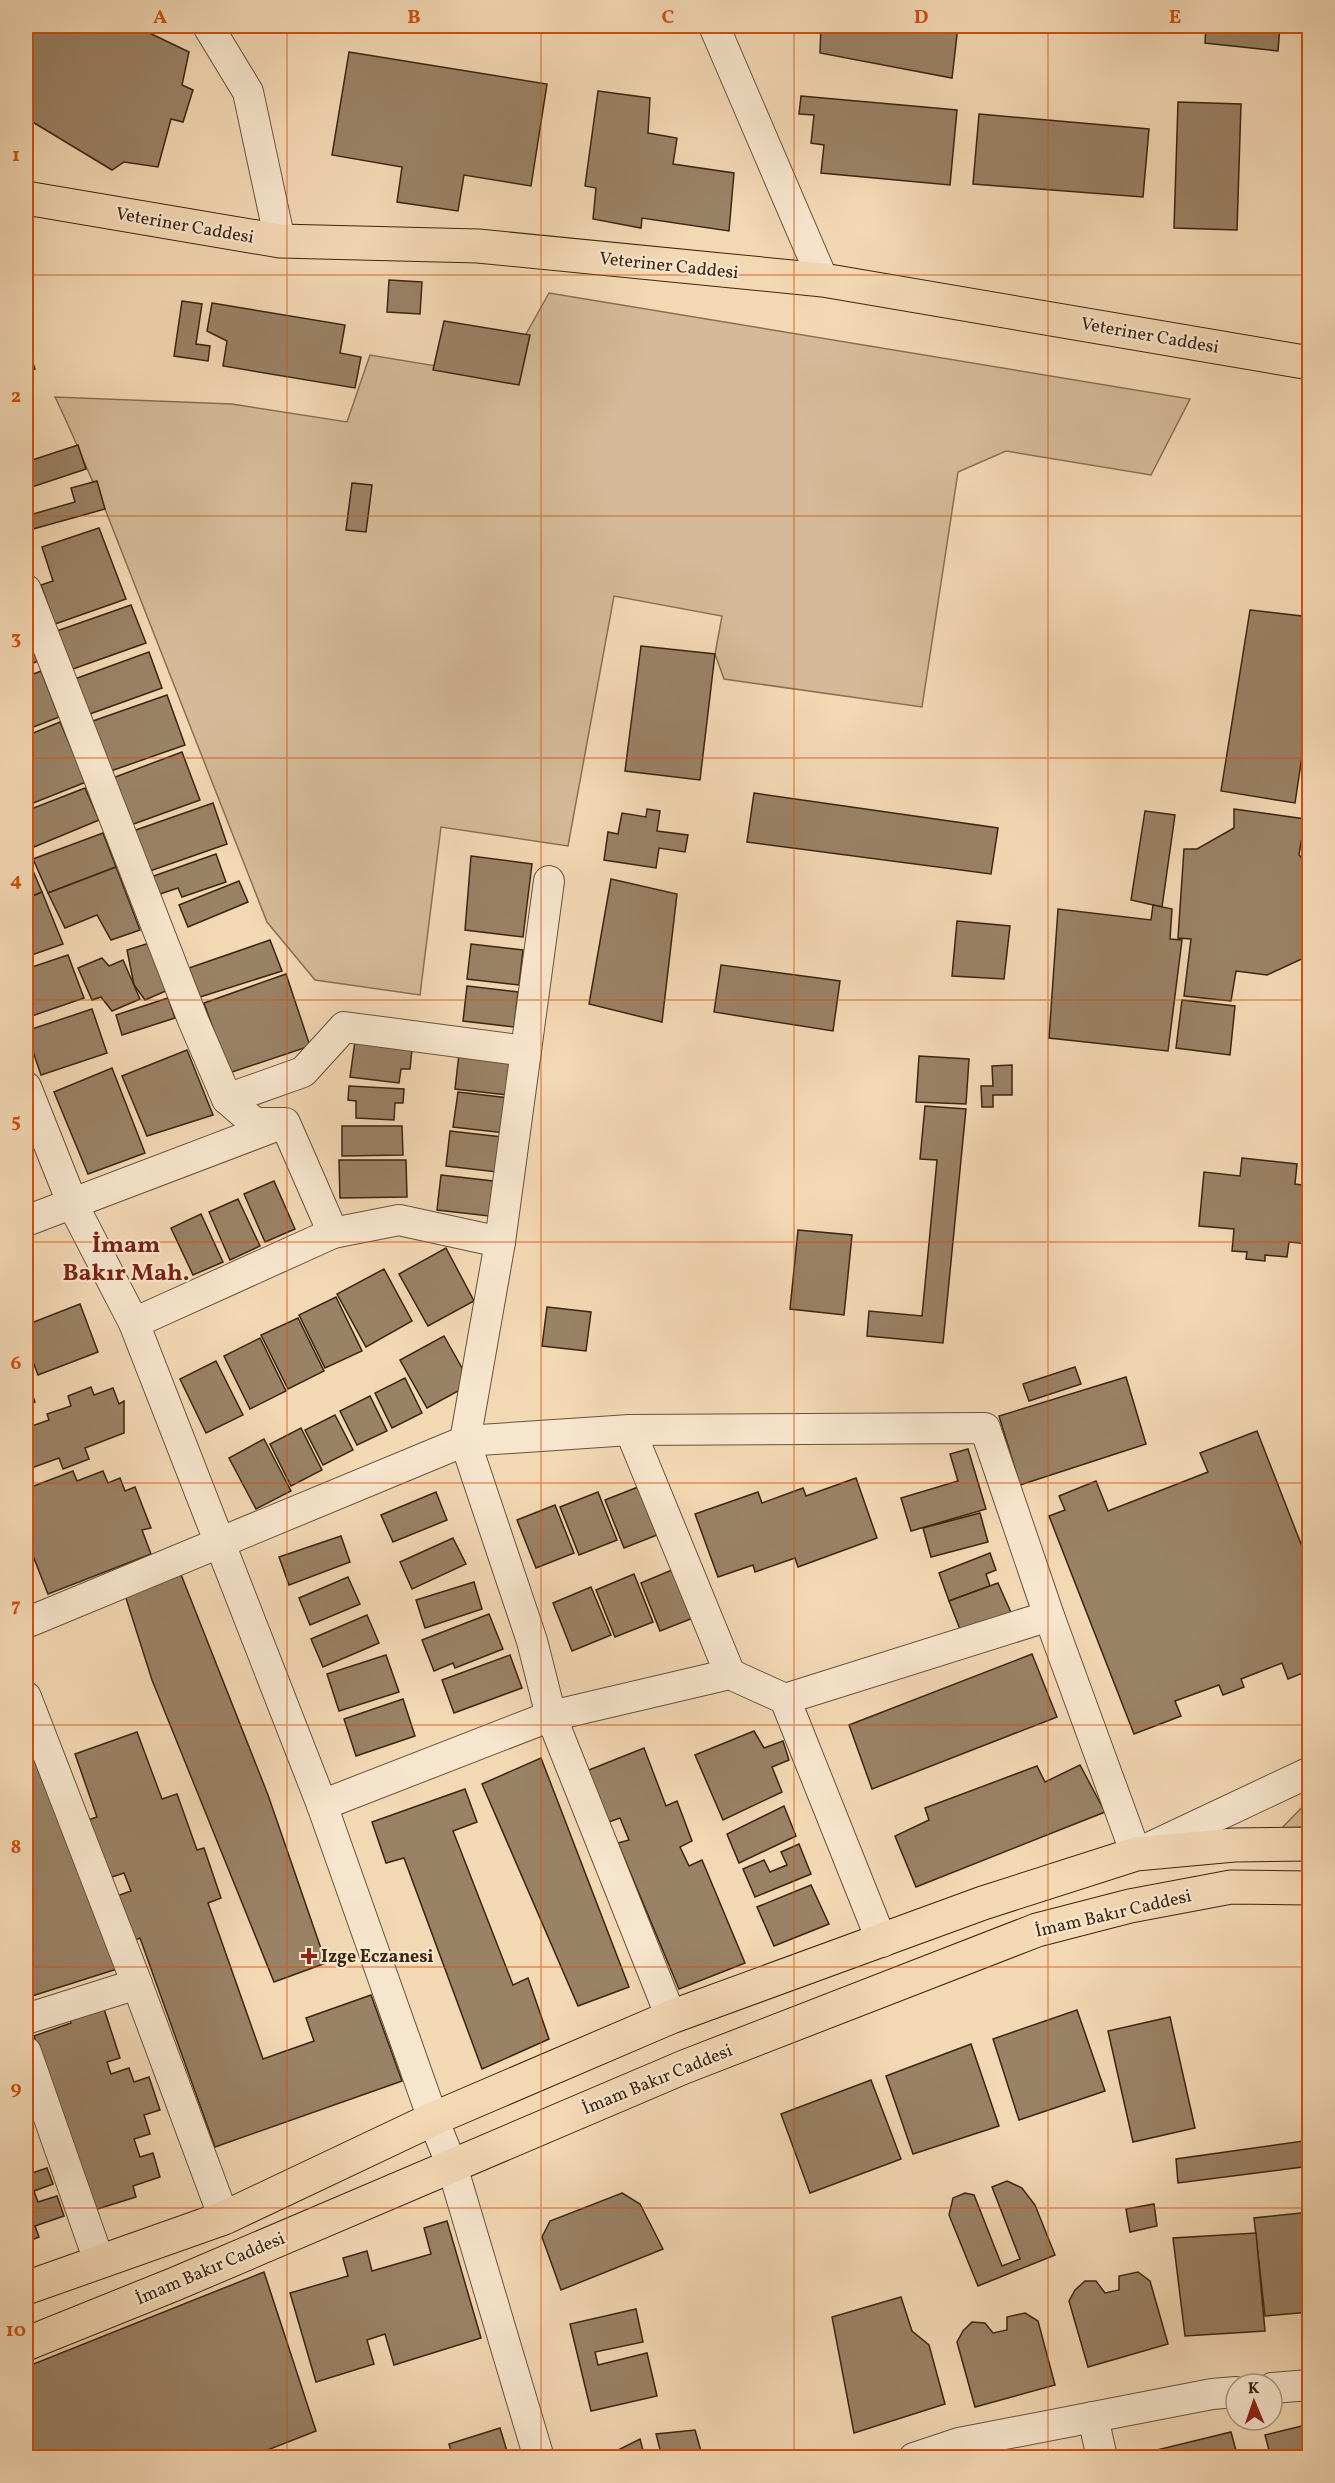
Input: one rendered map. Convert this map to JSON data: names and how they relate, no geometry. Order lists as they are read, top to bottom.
{
  "streets": {
    "main road": ["Veteriner Caddesi", "İmam Bakır Caddesi"]
  },
  "districts": ["İmam Bakır Mah."],
  "places": {
    "health": ["Izge Eczanesi"]
  },
  "north": "top",
  "grid": {
    "columns": [
      "A",
      "B",
      "C",
      "D",
      "E"
    ],
    "rows": [
      "1",
      "2",
      "3",
      "4",
      "5",
      "6",
      "7",
      "8",
      "9",
      "10"
    ]
  }
}
